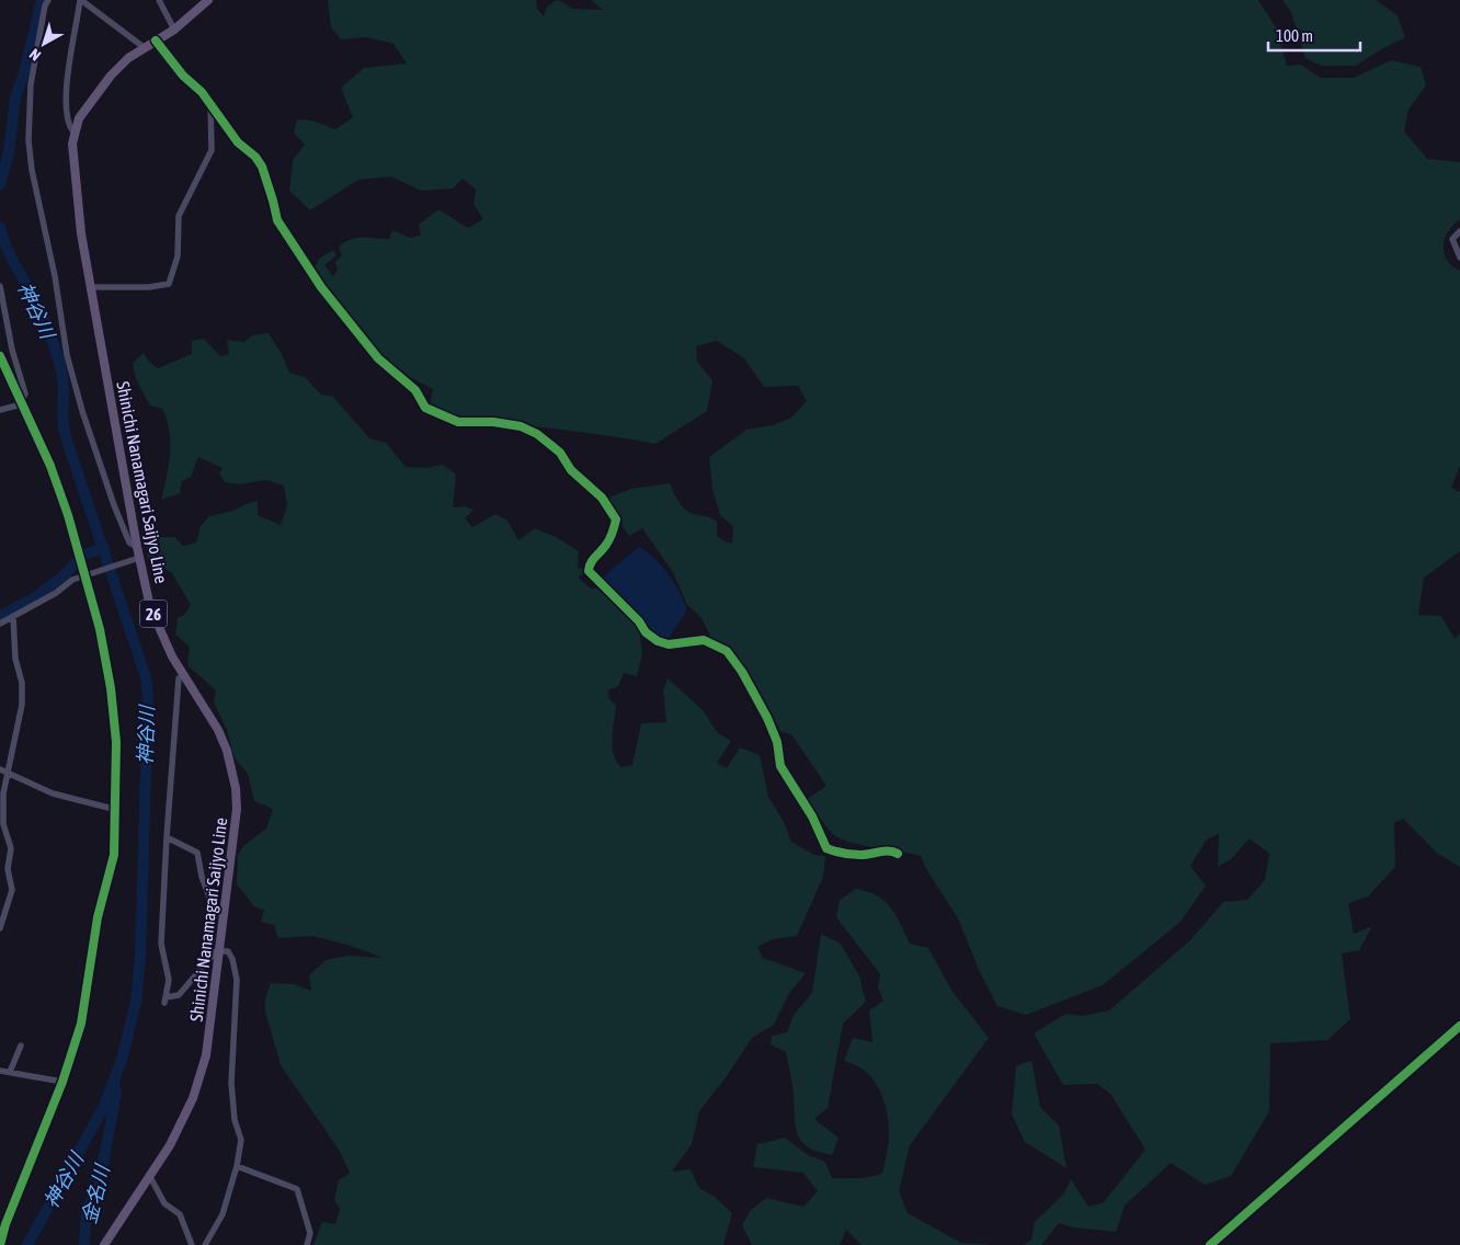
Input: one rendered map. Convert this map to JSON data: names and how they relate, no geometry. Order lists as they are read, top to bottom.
{
  "streets": {
    "main road": ["Shinichi Nanamagari Saijyo Line", "26"]
  },
  "water": ["神谷川", "金名川"],
  "scale_bar": "100 m",
  "north": "bottom left"
}
